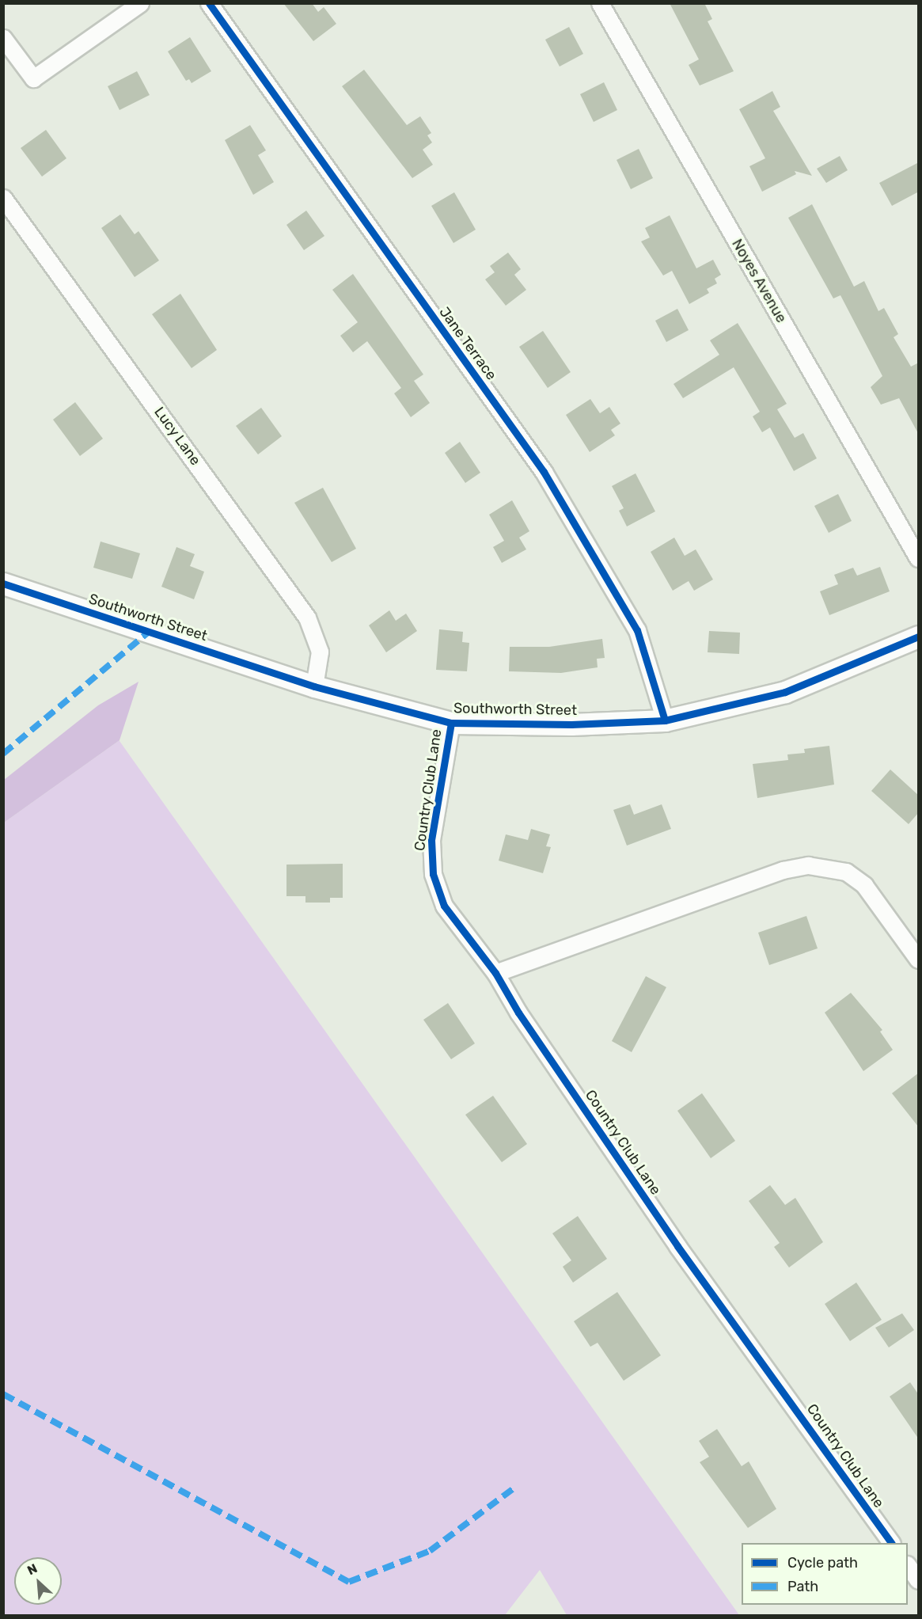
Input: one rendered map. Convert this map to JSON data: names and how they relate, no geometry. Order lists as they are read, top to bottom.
{
  "streets": {
    "street": [
      "Noyes Avenue",
      "Jane Terrace",
      "Lucy Lane",
      "Southworth Street",
      "Country Club Lane"
    ]
  },
  "crossings": [
    ["Jane Terrace", "Southworth Street"],
    ["Lucy Lane", "Southworth Street"],
    ["Southworth Street", "Country Club Lane"]
  ],
  "legend": ["Cycle path", "Path"],
  "north": "top left"
}
